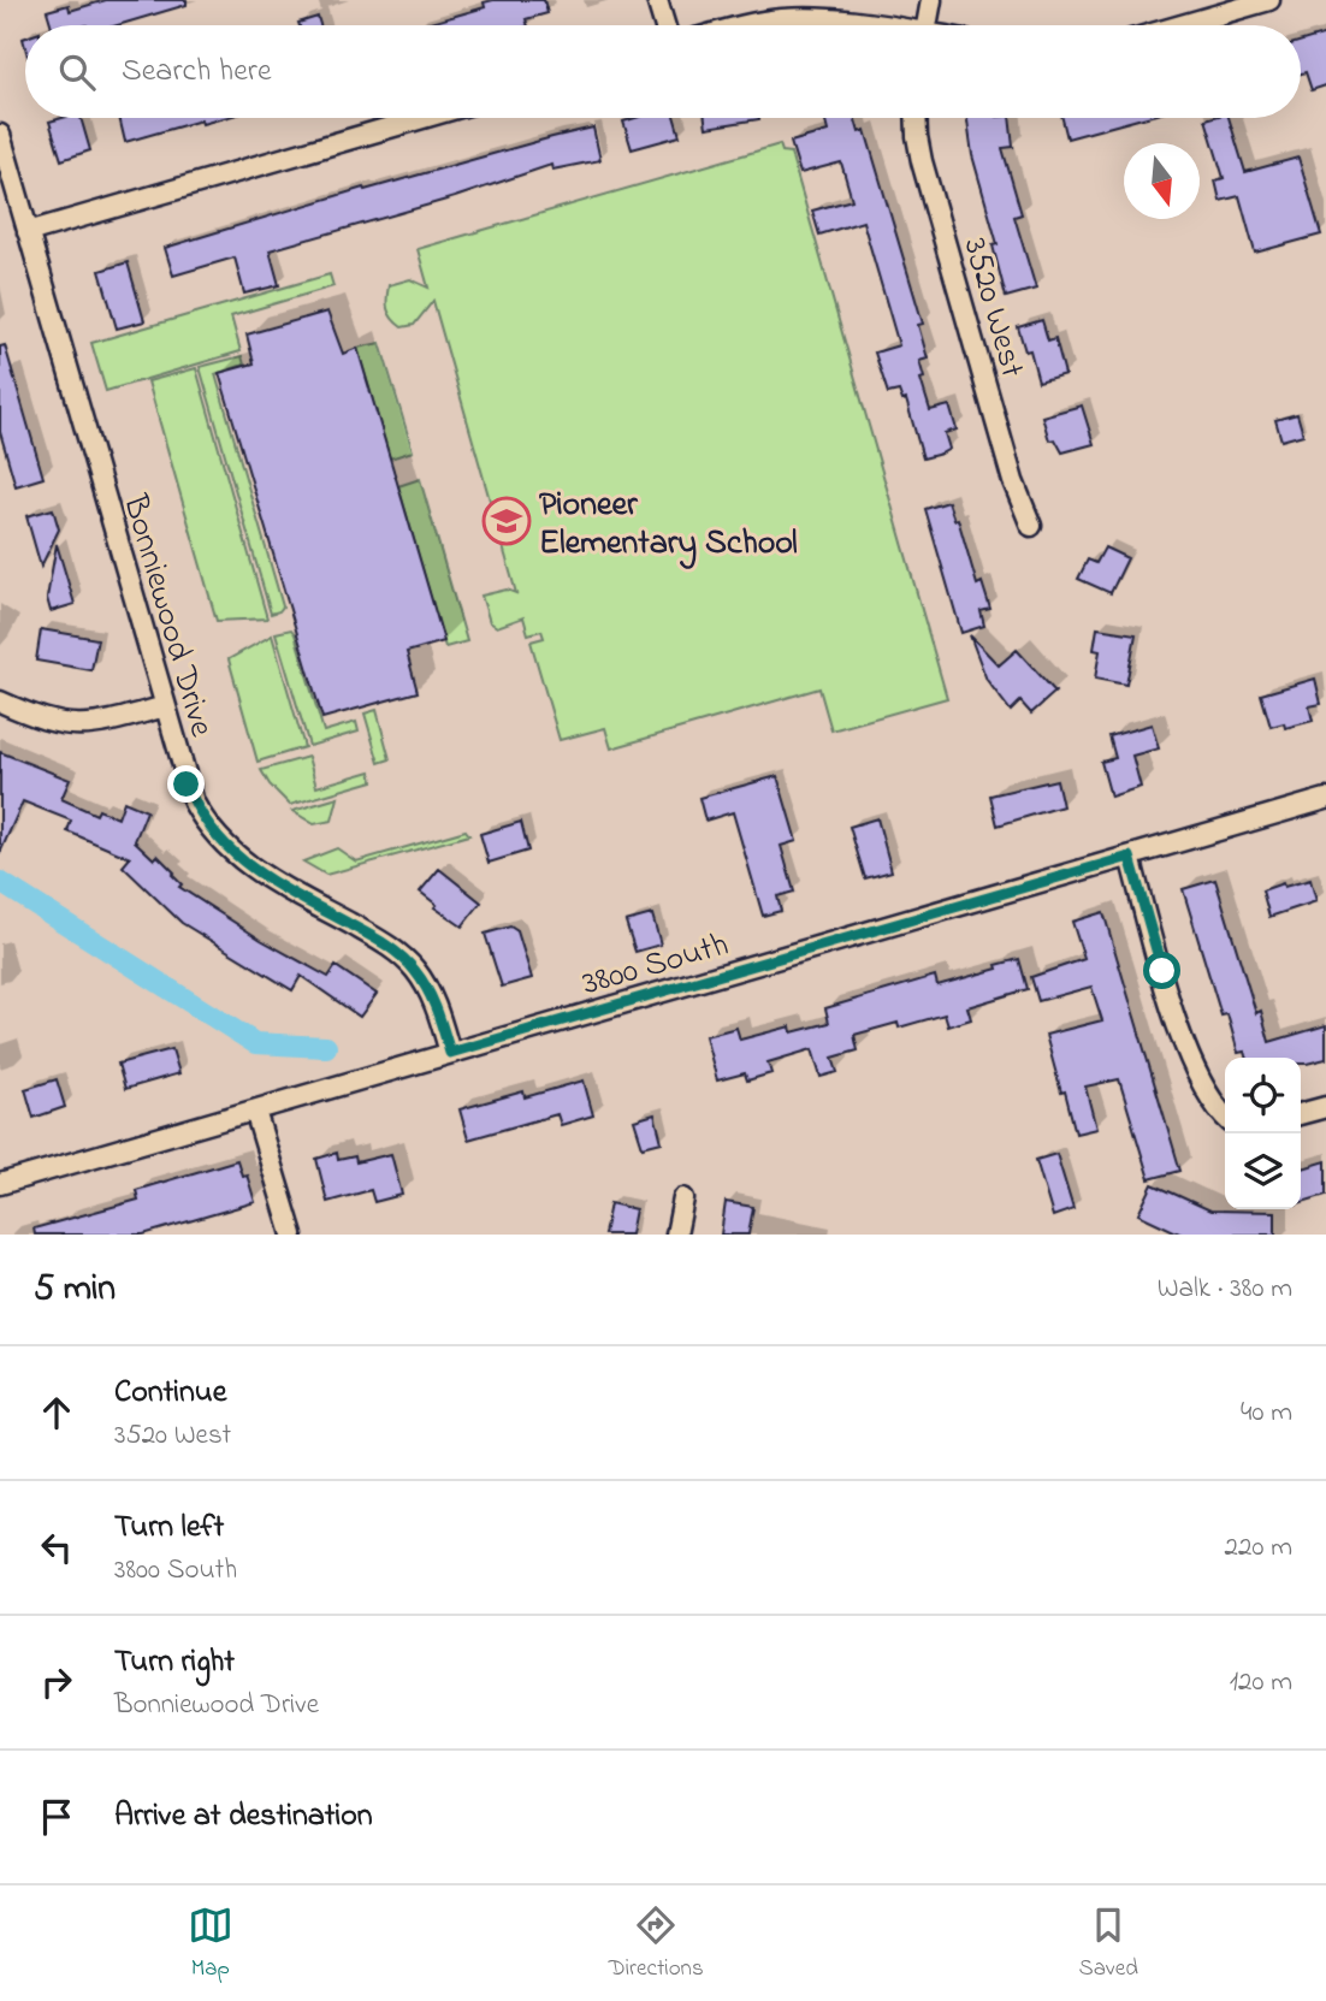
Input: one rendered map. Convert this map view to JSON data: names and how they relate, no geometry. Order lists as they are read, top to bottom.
{
  "streets": {
    "street": ["3520 West", "Bonniewood Drive", "3800 South"]
  },
  "crossings": [
    ["Bonniewood Drive", "3800 South"]
  ],
  "places": {
    "school or university": ["Pioneer Elementary School"]
  },
  "north": "bottom",
  "page": {
    "search": "Search here",
    "heading": ["5 min", "Walk · 380 m"],
    "list": [
      ["Continue", "3520 West", "40 m"],
      ["Turn left", "3800 South", "220 m"],
      ["Turn right", "Bonniewood Drive", "120 m"],
      "Arrive at destination"
    ],
    "nav": ["Map", "Directions", "Saved"]
  }
}
